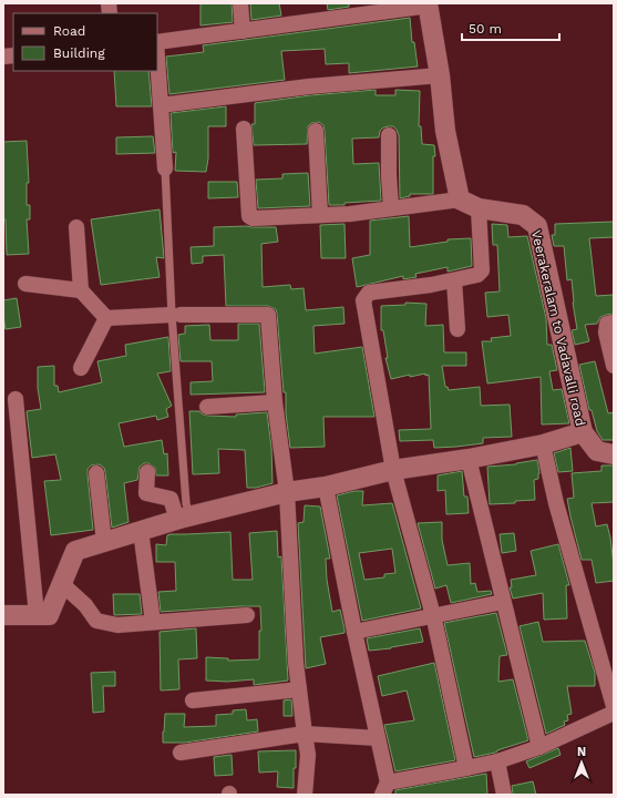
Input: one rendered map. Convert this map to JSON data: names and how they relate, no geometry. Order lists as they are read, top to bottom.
{
  "streets": {
    "street": ["Veerakeralam to Vadavalli road"]
  },
  "legend": ["Road", "Building"],
  "scale_bar": "50 m",
  "north": "top"
}
